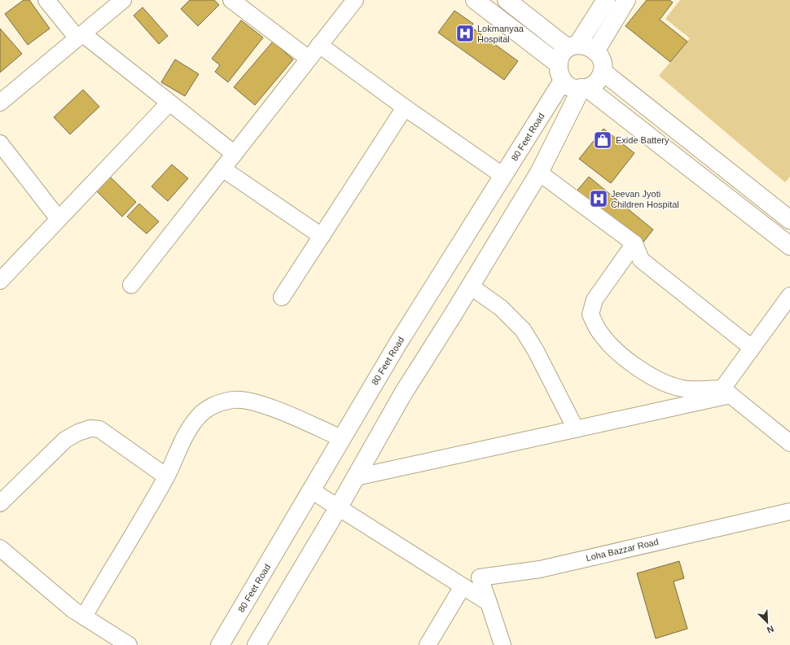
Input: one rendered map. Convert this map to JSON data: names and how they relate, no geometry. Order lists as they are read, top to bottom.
{
  "streets": {
    "main road": ["80 Feet Road"],
    "street": ["Loha Bazzar Road"]
  },
  "places": {
    "hospital": ["Lokmanyaa Hospital", "Jeevan Jyoti Children Hospital"],
    "shop": ["Exide Battery"]
  },
  "north": "bottom right"
}
